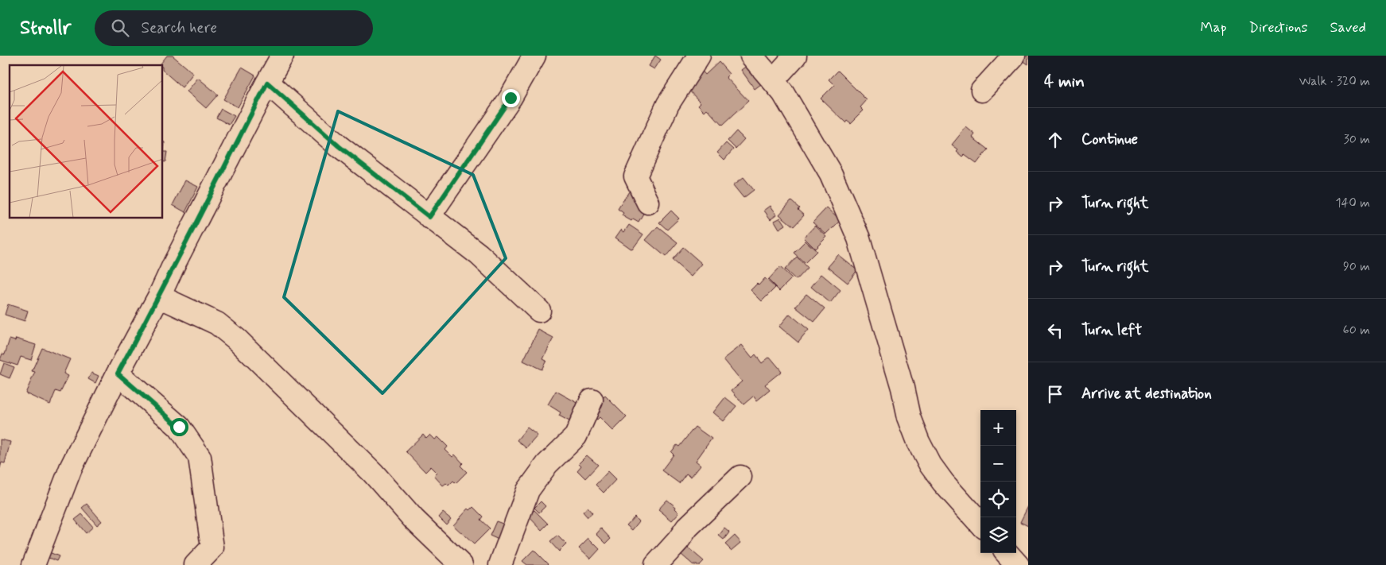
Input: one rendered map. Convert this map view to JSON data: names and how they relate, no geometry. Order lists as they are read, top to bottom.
{
  "page": {
    "header": "Strollr",
    "search": "Search here",
    "nav": ["Map", "Directions", "Saved"],
    "heading": ["4 min", "Walk · 320 m"],
    "list": [
      ["Continue", "30 m"],
      ["Turn right", "140 m"],
      ["Turn right", "90 m"],
      ["Turn left", "60 m"],
      "Arrive at destination"
    ],
    "map_buttons": ["+", "−"]
  }
}
